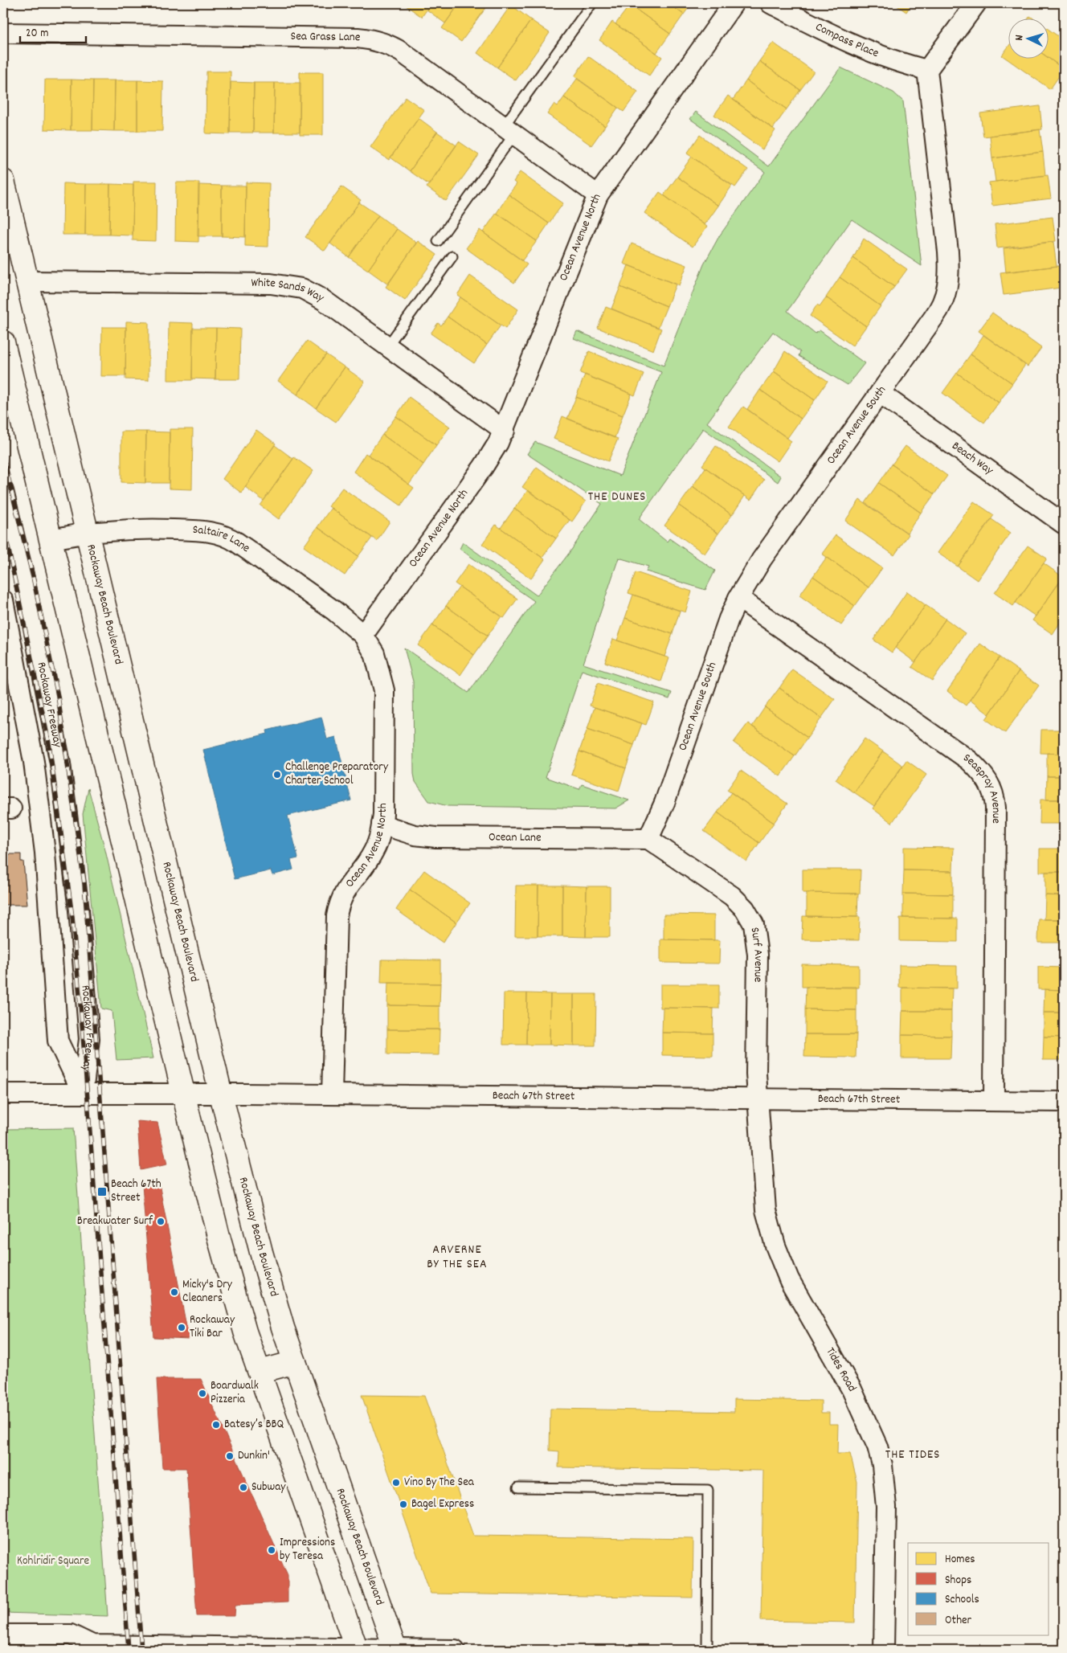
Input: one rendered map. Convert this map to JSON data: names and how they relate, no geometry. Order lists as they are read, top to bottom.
{
  "streets": {
    "main road": ["Rockaway Beach Boulevard"],
    "street": [
      "Sea Grass Lane",
      "Compass Place",
      "Ocean Avenue North",
      "White Sands Way",
      "Ocean Avenue South",
      "Beach Way",
      "Saltaire Lane",
      "Rockaway Freeway",
      "Seaspray Avenue",
      "Ocean Lane",
      "Surf Avenue",
      "Beach 67th Street",
      "Tides Road"
    ]
  },
  "crossings": [
    ["Sea Grass Lane", "Ocean Avenue North"],
    ["Compass Place", "Ocean Avenue South"],
    ["Ocean Avenue North", "White Sands Way"],
    ["Ocean Avenue North", "Saltaire Lane"],
    ["Ocean Avenue North", "Ocean Lane"],
    ["Ocean Avenue North", "Beach 67th Street"],
    ["White Sands Way", "Rockaway Beach Boulevard"],
    ["Ocean Avenue South", "Beach Way"],
    ["Ocean Avenue South", "Seaspray Avenue"],
    ["Ocean Avenue South", "Ocean Lane"],
    ["Ocean Avenue South", "Surf Avenue"],
    ["Saltaire Lane", "Rockaway Beach Boulevard"],
    ["Rockaway Beach Boulevard", "Beach 67th Street"],
    ["Rockaway Freeway", "Beach 67th Street"],
    ["Seaspray Avenue", "Beach 67th Street"],
    ["Ocean Lane", "Surf Avenue"],
    ["Surf Avenue", "Beach 67th Street"],
    ["Surf Avenue", "Tides Road"],
    ["Beach 67th Street", "Tides Road"]
  ],
  "districts": ["THE DUNES", "ARVERNE BY THE SEA", "THE TIDES"],
  "parks": ["Kohlridir Square"],
  "places": {
    "other": [
      "Challenge Preparatory Charter School",
      "Breakwater Surf",
      "Micky's Dry Cleaners",
      "Rockaway Tiki Bar",
      "Boardwalk Pizzeria",
      "Batesy’s BBQ",
      "Dunkin'",
      "Vino By The Sea",
      "Subway",
      "Bagel Express",
      "Impressions by Teresa"
    ],
    "transit": ["Beach 67th Street"]
  },
  "legend": [
    "Homes",
    "Shops",
    "Schools",
    "Other"
  ],
  "scale_bar": "20 m",
  "north": "left"
}
